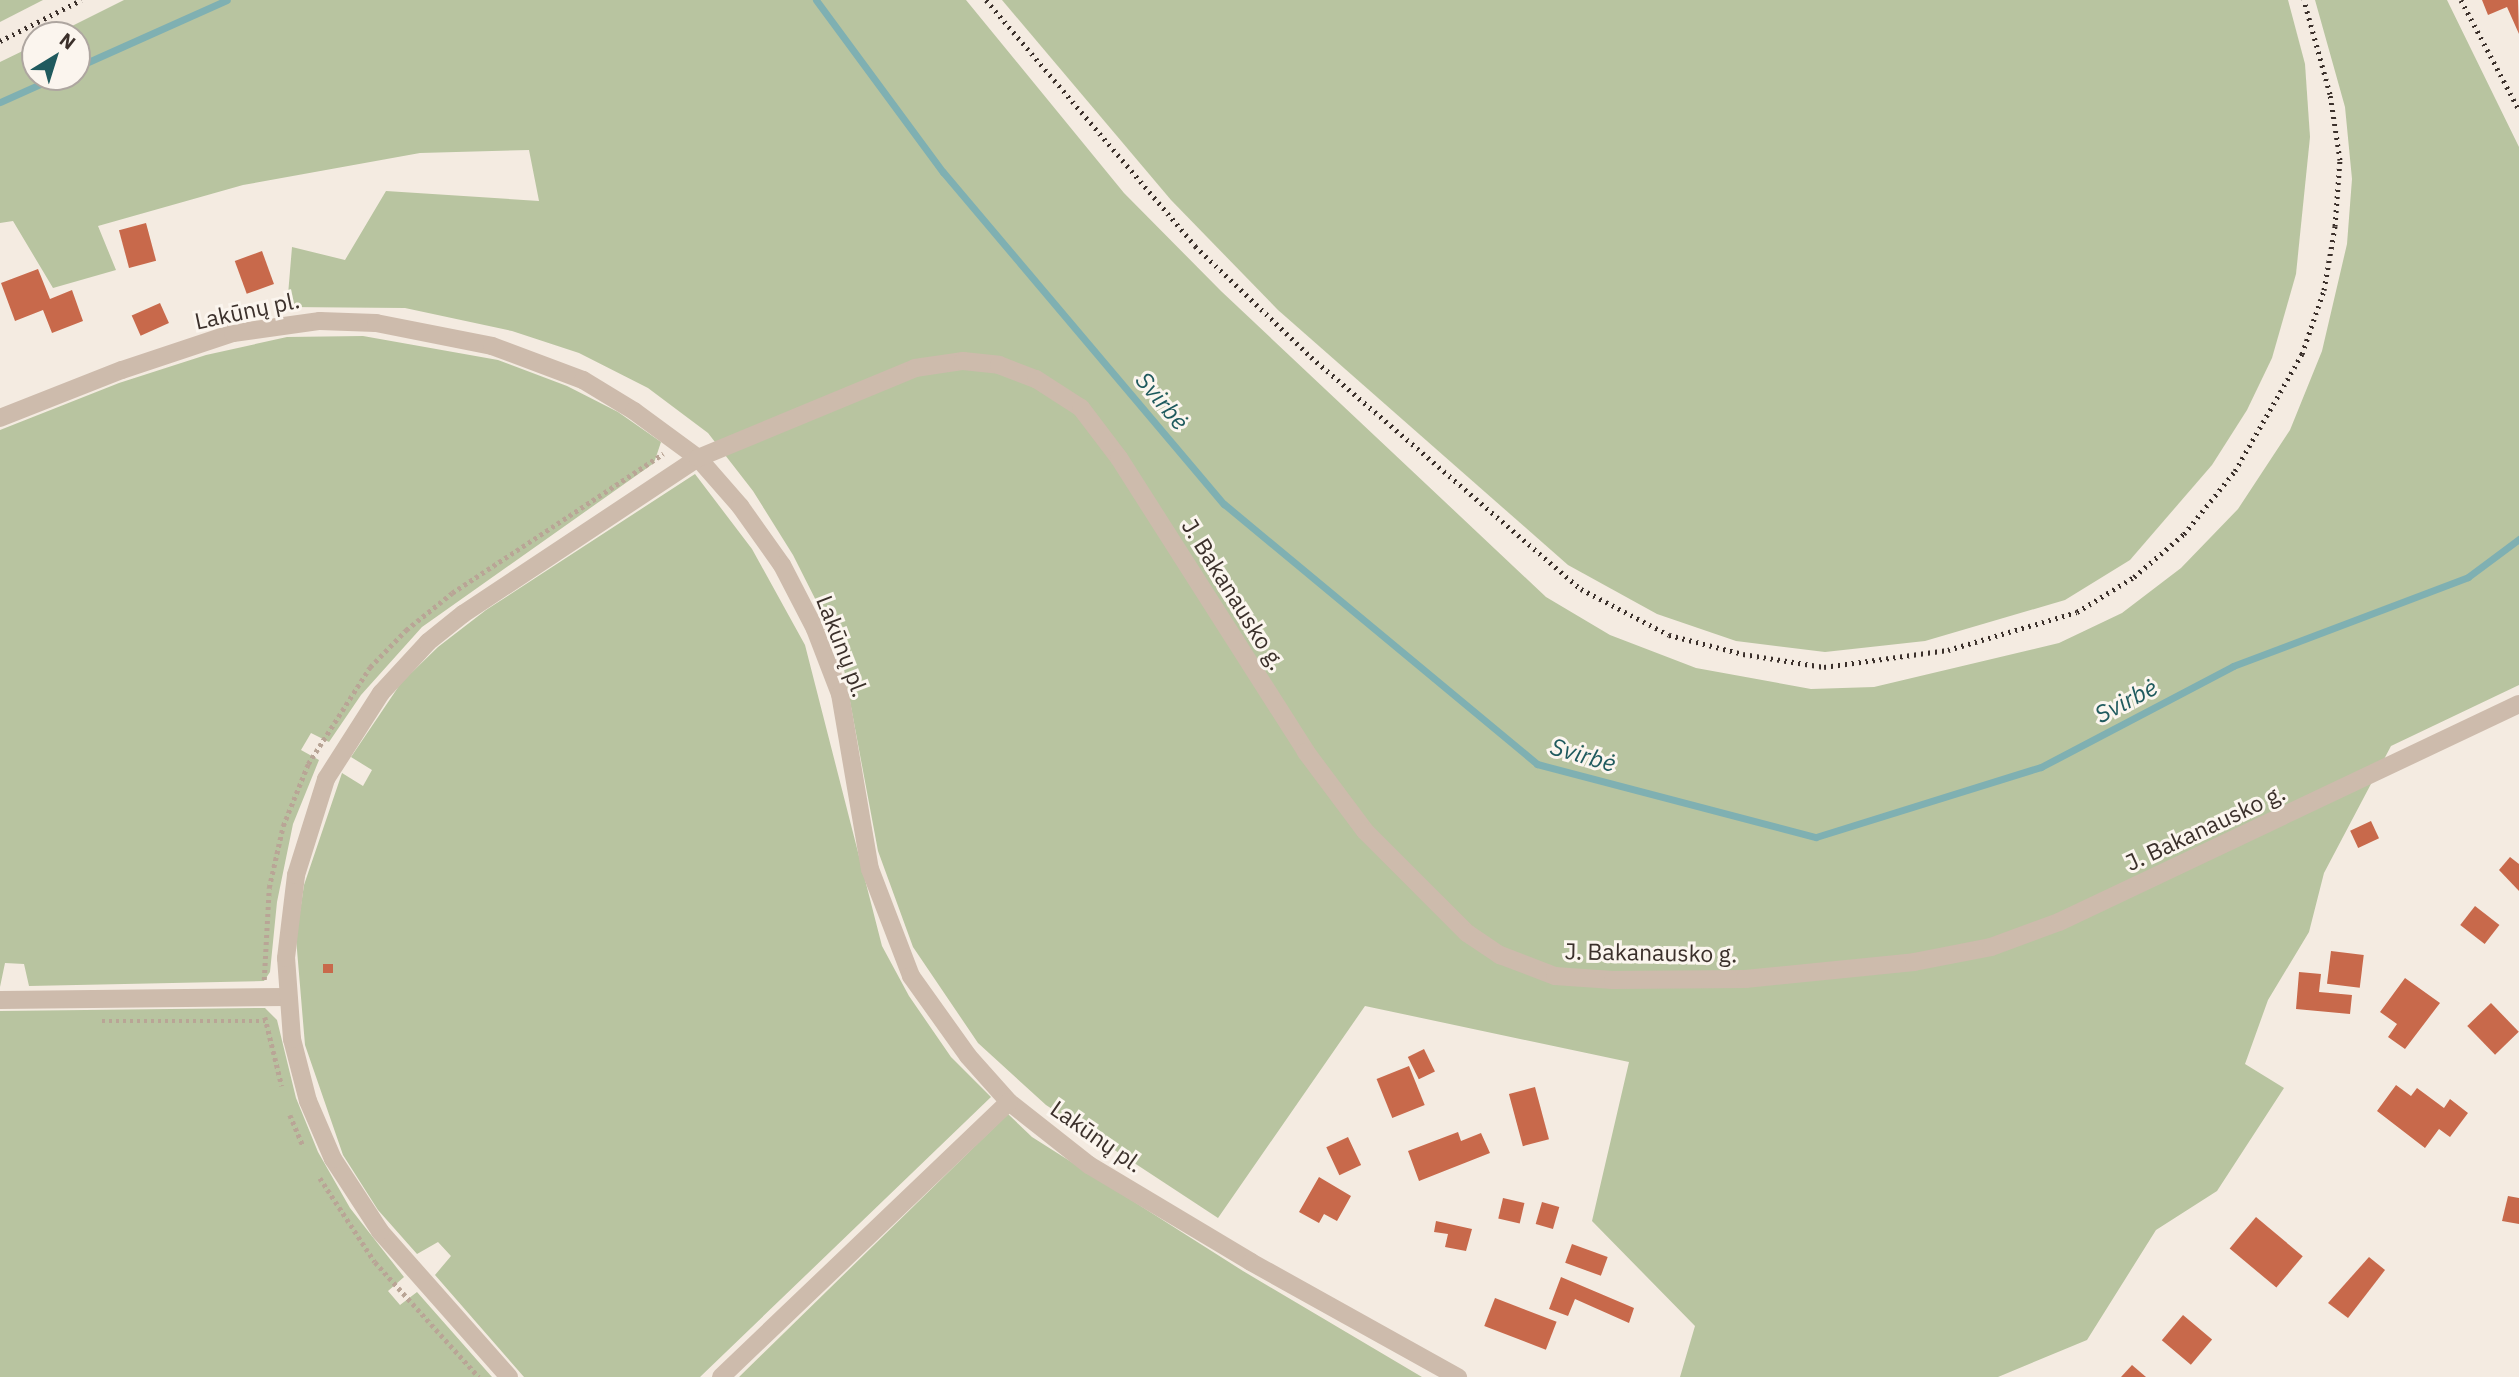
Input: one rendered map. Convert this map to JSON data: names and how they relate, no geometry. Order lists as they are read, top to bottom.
{
  "streets": {
    "street": ["Lakūnų pl.", "J. Bakanausko g."]
  },
  "crossings": [
    ["Lakūnų pl.", "J. Bakanausko g."]
  ],
  "water": ["Svirbė"],
  "north": "top right"
}
